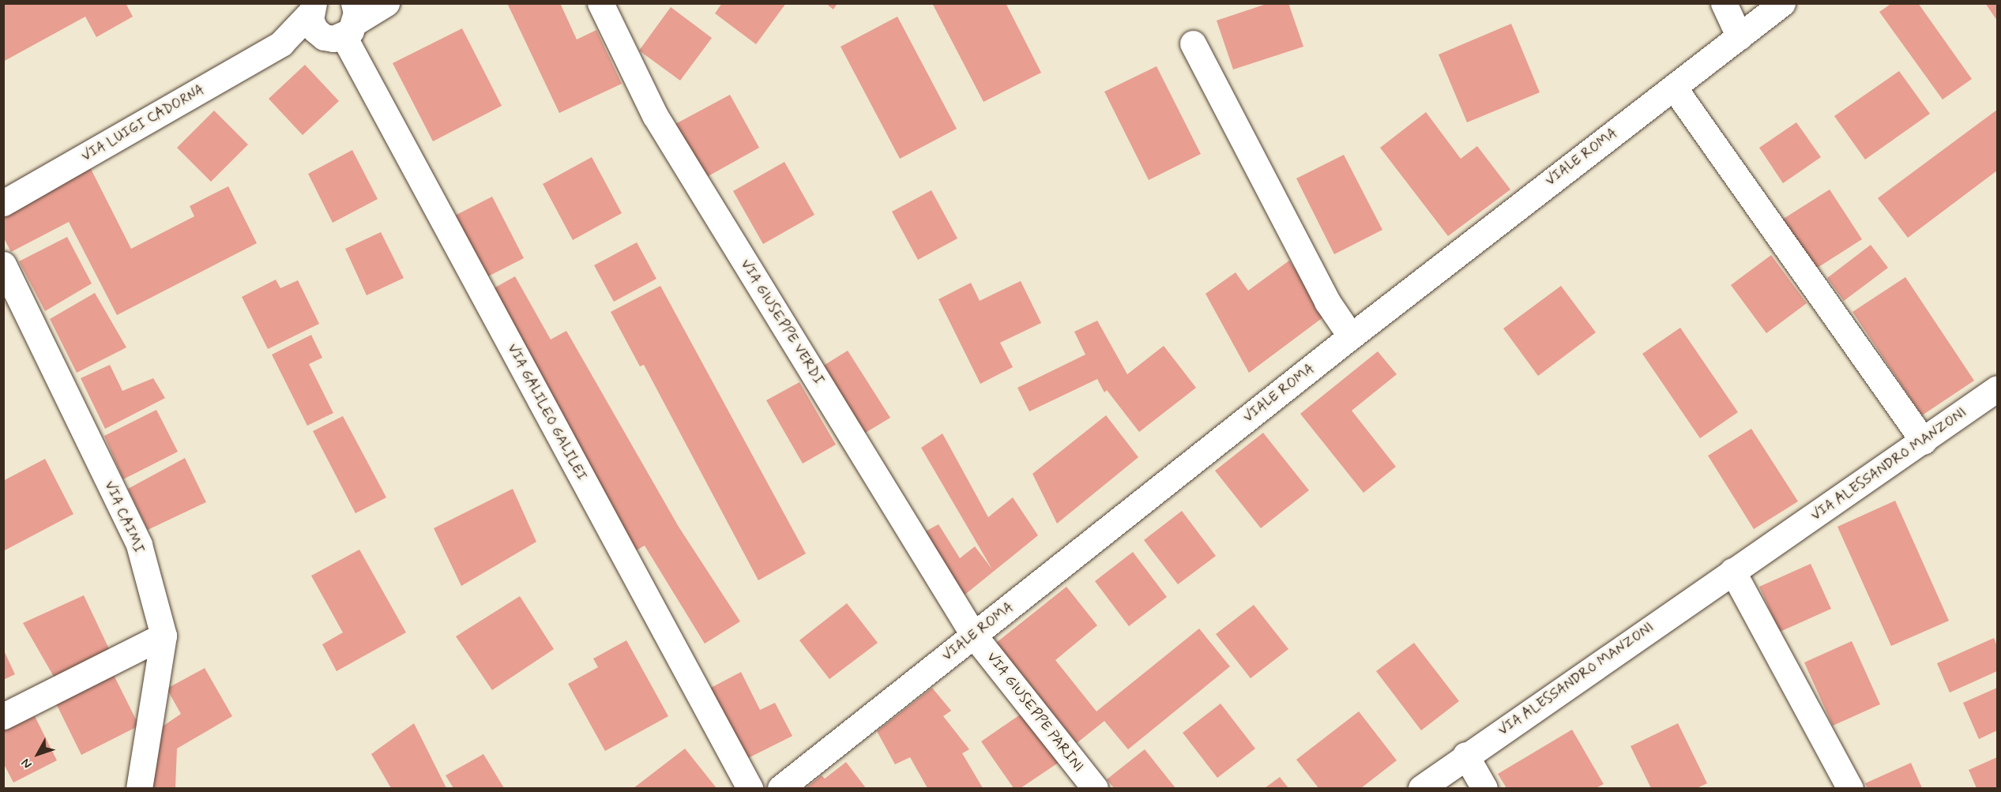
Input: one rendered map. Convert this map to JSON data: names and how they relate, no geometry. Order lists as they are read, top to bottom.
{
  "streets": {
    "street": [
      "VIA LUIGI CADORNA",
      "VIALE ROMA",
      "VIA GIUSEPPE VERDI",
      "VIA GALILEO GALILEI",
      "VIA ALESSANDRO MANZONI",
      "VIA CAIMI",
      "VIA GIUSEPPE PARINI"
    ]
  },
  "crossings": [
    ["VIA LUIGI CADORNA", "VIA GALILEO GALILEI"],
    ["VIALE ROMA", "VIA GIUSEPPE VERDI"],
    ["VIALE ROMA", "VIA GIUSEPPE PARINI"],
    ["VIA GIUSEPPE VERDI", "VIA GIUSEPPE PARINI"]
  ],
  "north": "bottom left"
}
